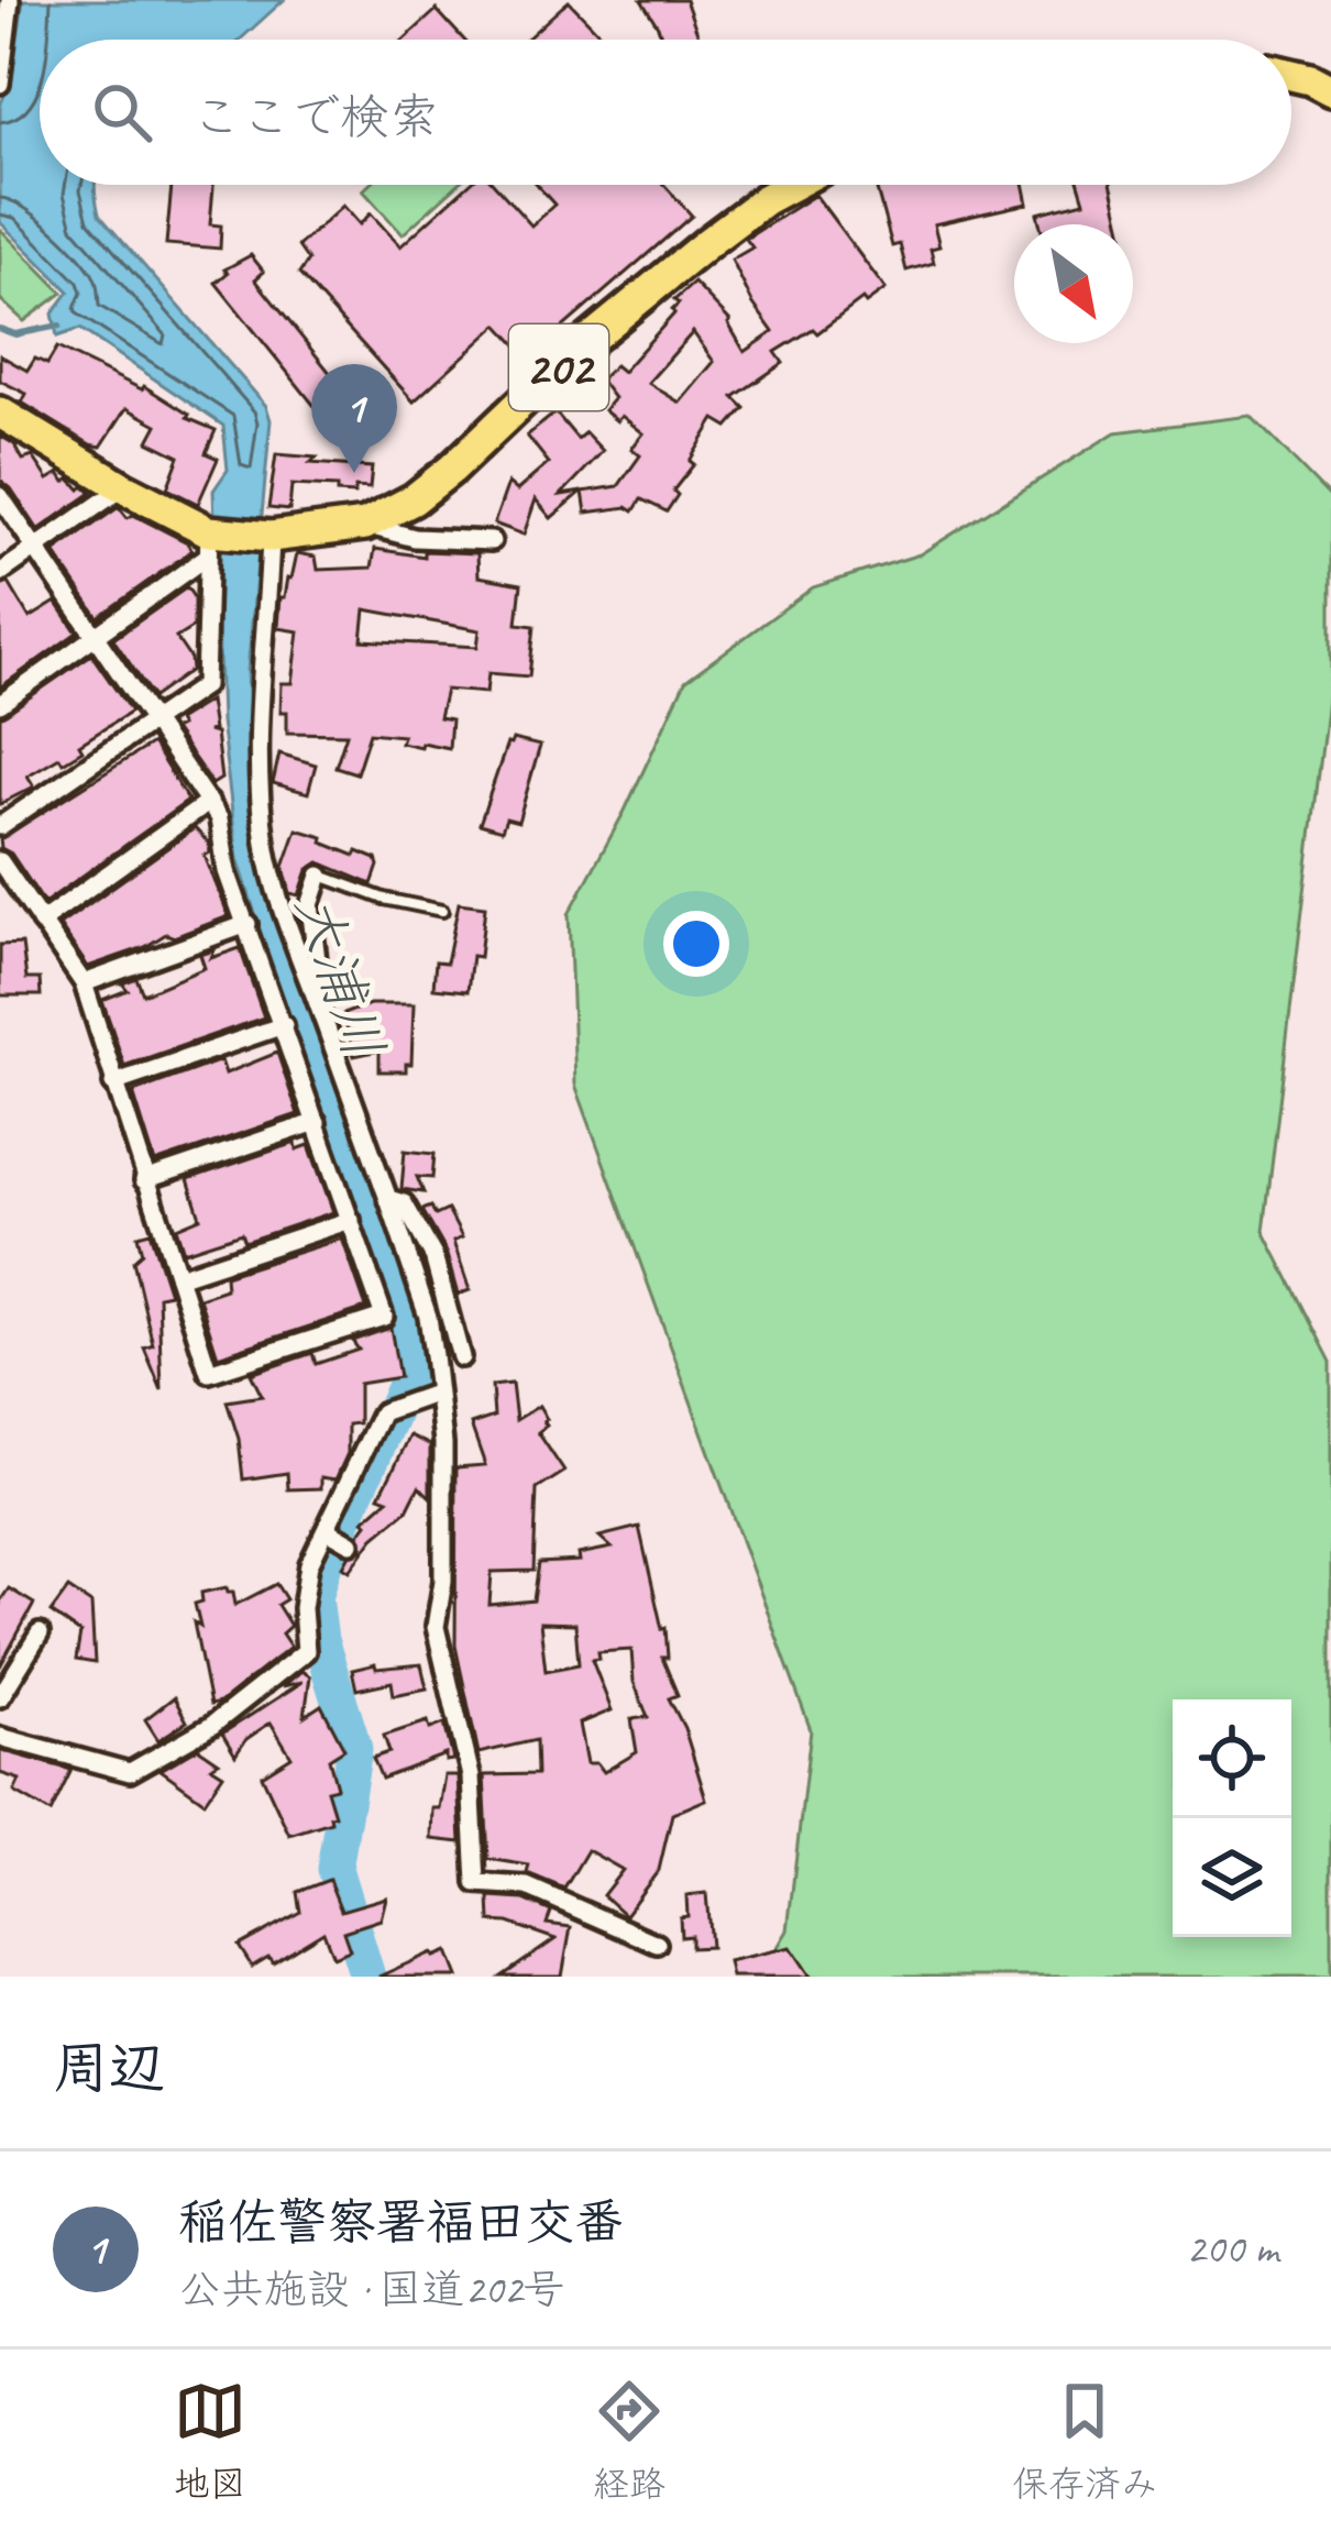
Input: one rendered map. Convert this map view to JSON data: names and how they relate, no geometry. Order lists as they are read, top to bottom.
{
  "streets": {
    "highway": ["202"]
  },
  "water": ["大浦川"],
  "north": "bottom right",
  "page": {
    "search": "ここで検索",
    "pins": "1",
    "heading": "周辺",
    "list": [
      {
        "mark": "1",
        "name": "稲佐警察署福田交番",
        "note": "公共施設 · 国道202号",
        "value": "200 m"
      }
    ],
    "nav": ["地図", "経路", "保存済み"]
  }
}
